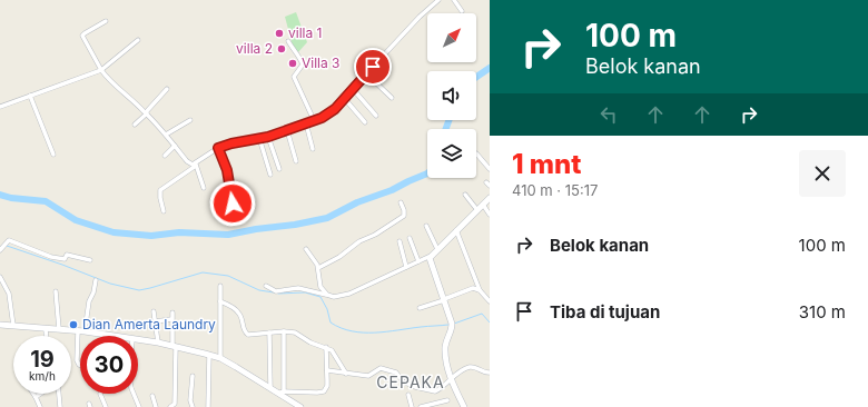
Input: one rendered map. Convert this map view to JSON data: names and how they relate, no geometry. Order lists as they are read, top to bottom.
{
  "districts": ["CEPAKA"],
  "places": [
    "villa 1",
    "villa 2",
    "Villa 3",
    "Dian Amerta Laundry"
  ],
  "north": "top right",
  "page": {
    "turn": ["100 m", "Belok kanan"],
    "heading": ["1 mnt", "410 m · 15:17"],
    "list": [
      {
        "name": "Belok kanan",
        "value": "100 m"
      },
      {
        "name": "Tiba di tujuan",
        "value": "310 m"
      }
    ],
    "speed": "19 km/h",
    "limit": "30"
  }
}
